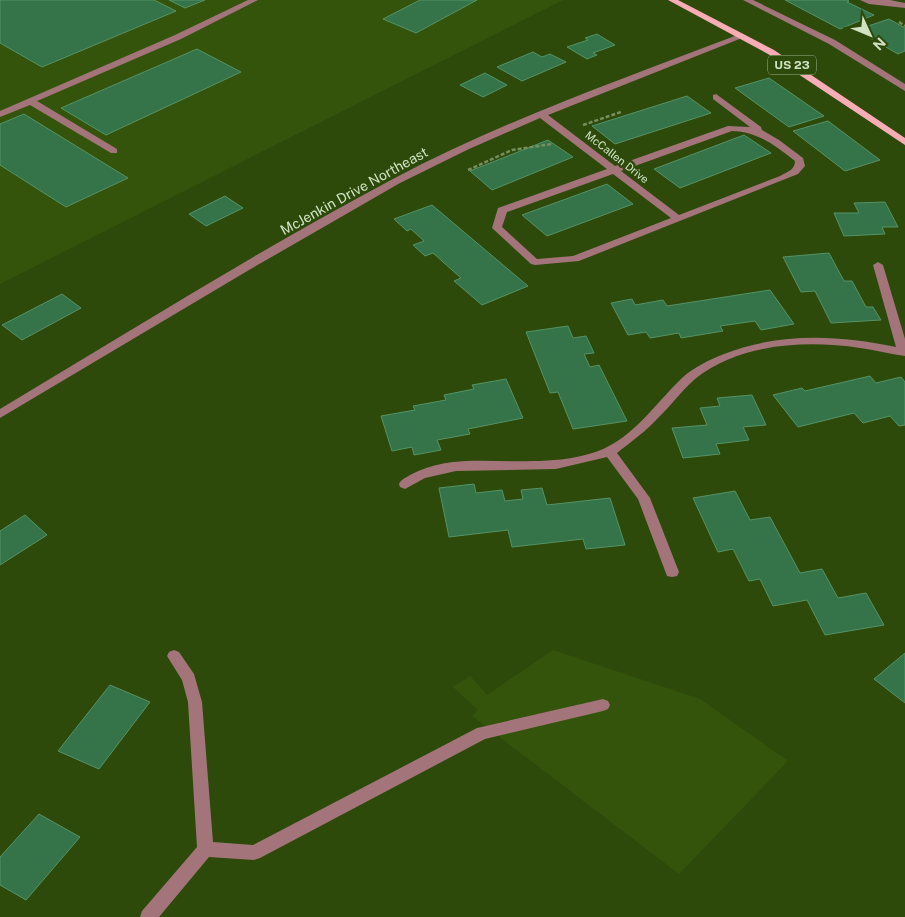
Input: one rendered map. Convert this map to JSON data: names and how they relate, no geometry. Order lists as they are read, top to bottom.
{
  "streets": {
    "main road": ["US 23"],
    "street": ["McCallen Drive", "McJenkin Drive Northeast"]
  },
  "crossings": [
    ["US 23", "McJenkin Drive Northeast"],
    ["McCallen Drive", "McJenkin Drive Northeast"]
  ],
  "north": "bottom right"
}
